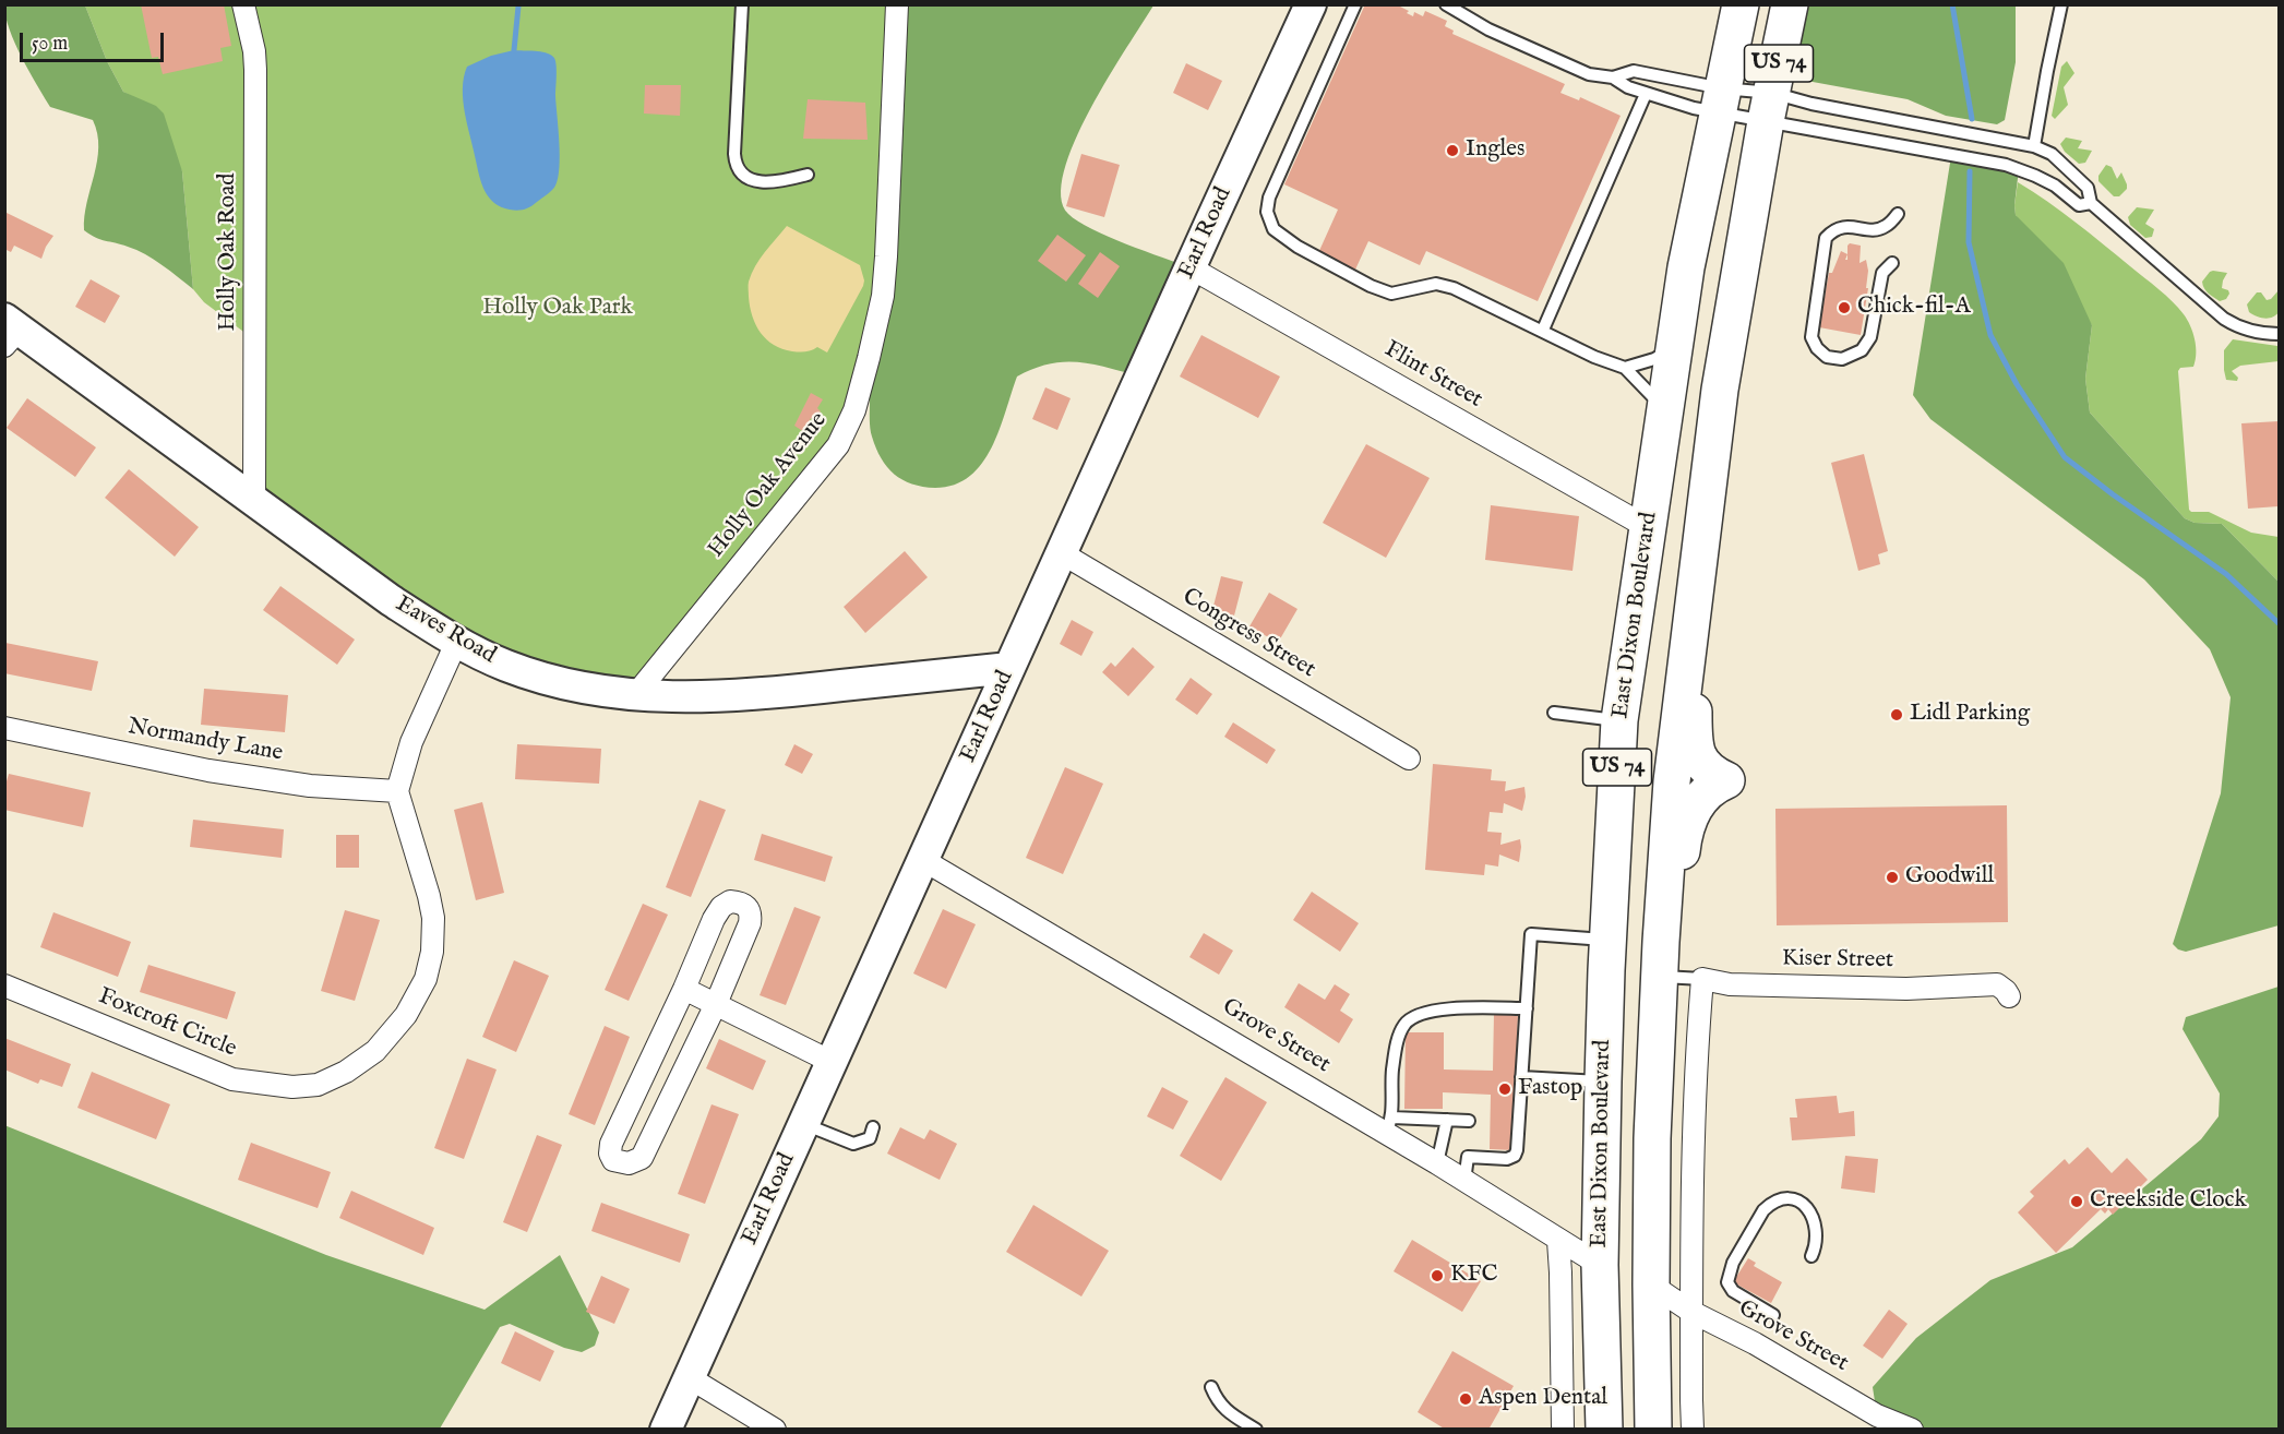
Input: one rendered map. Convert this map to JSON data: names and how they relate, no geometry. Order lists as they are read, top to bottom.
{
  "streets": {
    "highway": ["US 74", "East Dixon Boulevard"],
    "main road": ["Earl Road", "Eaves Road"],
    "street": [
      "Holly Oak Road",
      "Flint Street",
      "Holly Oak Avenue",
      "Congress Street",
      "Normandy Lane",
      "Kiser Street",
      "Foxcroft Circle",
      "Grove Street"
    ]
  },
  "crossings": [
    ["US 74", "Kiser Street"],
    ["US 74", "Grove Street"],
    ["Earl Road", "Flint Street"],
    ["Earl Road", "Eaves Road"],
    ["Earl Road", "Congress Street"],
    ["Earl Road", "Grove Street"],
    ["Holly Oak Road", "Eaves Road"],
    ["Flint Street", "East Dixon Boulevard"],
    ["Holly Oak Avenue", "Eaves Road"],
    ["East Dixon Boulevard", "Grove Street"],
    ["Normandy Lane", "Foxcroft Circle"]
  ],
  "parks": ["Holly Oak Park"],
  "places": [
    "Ingles",
    "Chick-fil-A",
    "Lidl Parking",
    "Goodwill",
    "Fastop",
    "Creekside Clock",
    "KFC",
    "Aspen Dental"
  ],
  "scale_bar": "50 m"
}
